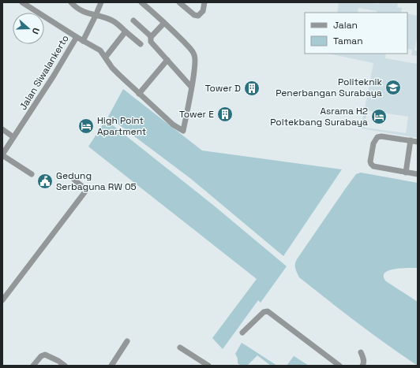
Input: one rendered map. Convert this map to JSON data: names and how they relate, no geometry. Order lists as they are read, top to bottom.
{
  "streets": {
    "street": ["Jalan Siwalankerto"]
  },
  "places": {
    "school or university": ["Politeknik Penerbangan Surabaya"],
    "building": ["Tower D", "Tower E"],
    "hotel": ["Asrama H2 Poltekbang Surabaya", "High Point Apartment"],
    "public building": ["Gedung Serbaguna RW 05"]
  },
  "legend": ["Jalan", "Taman"],
  "north": "right"
}
